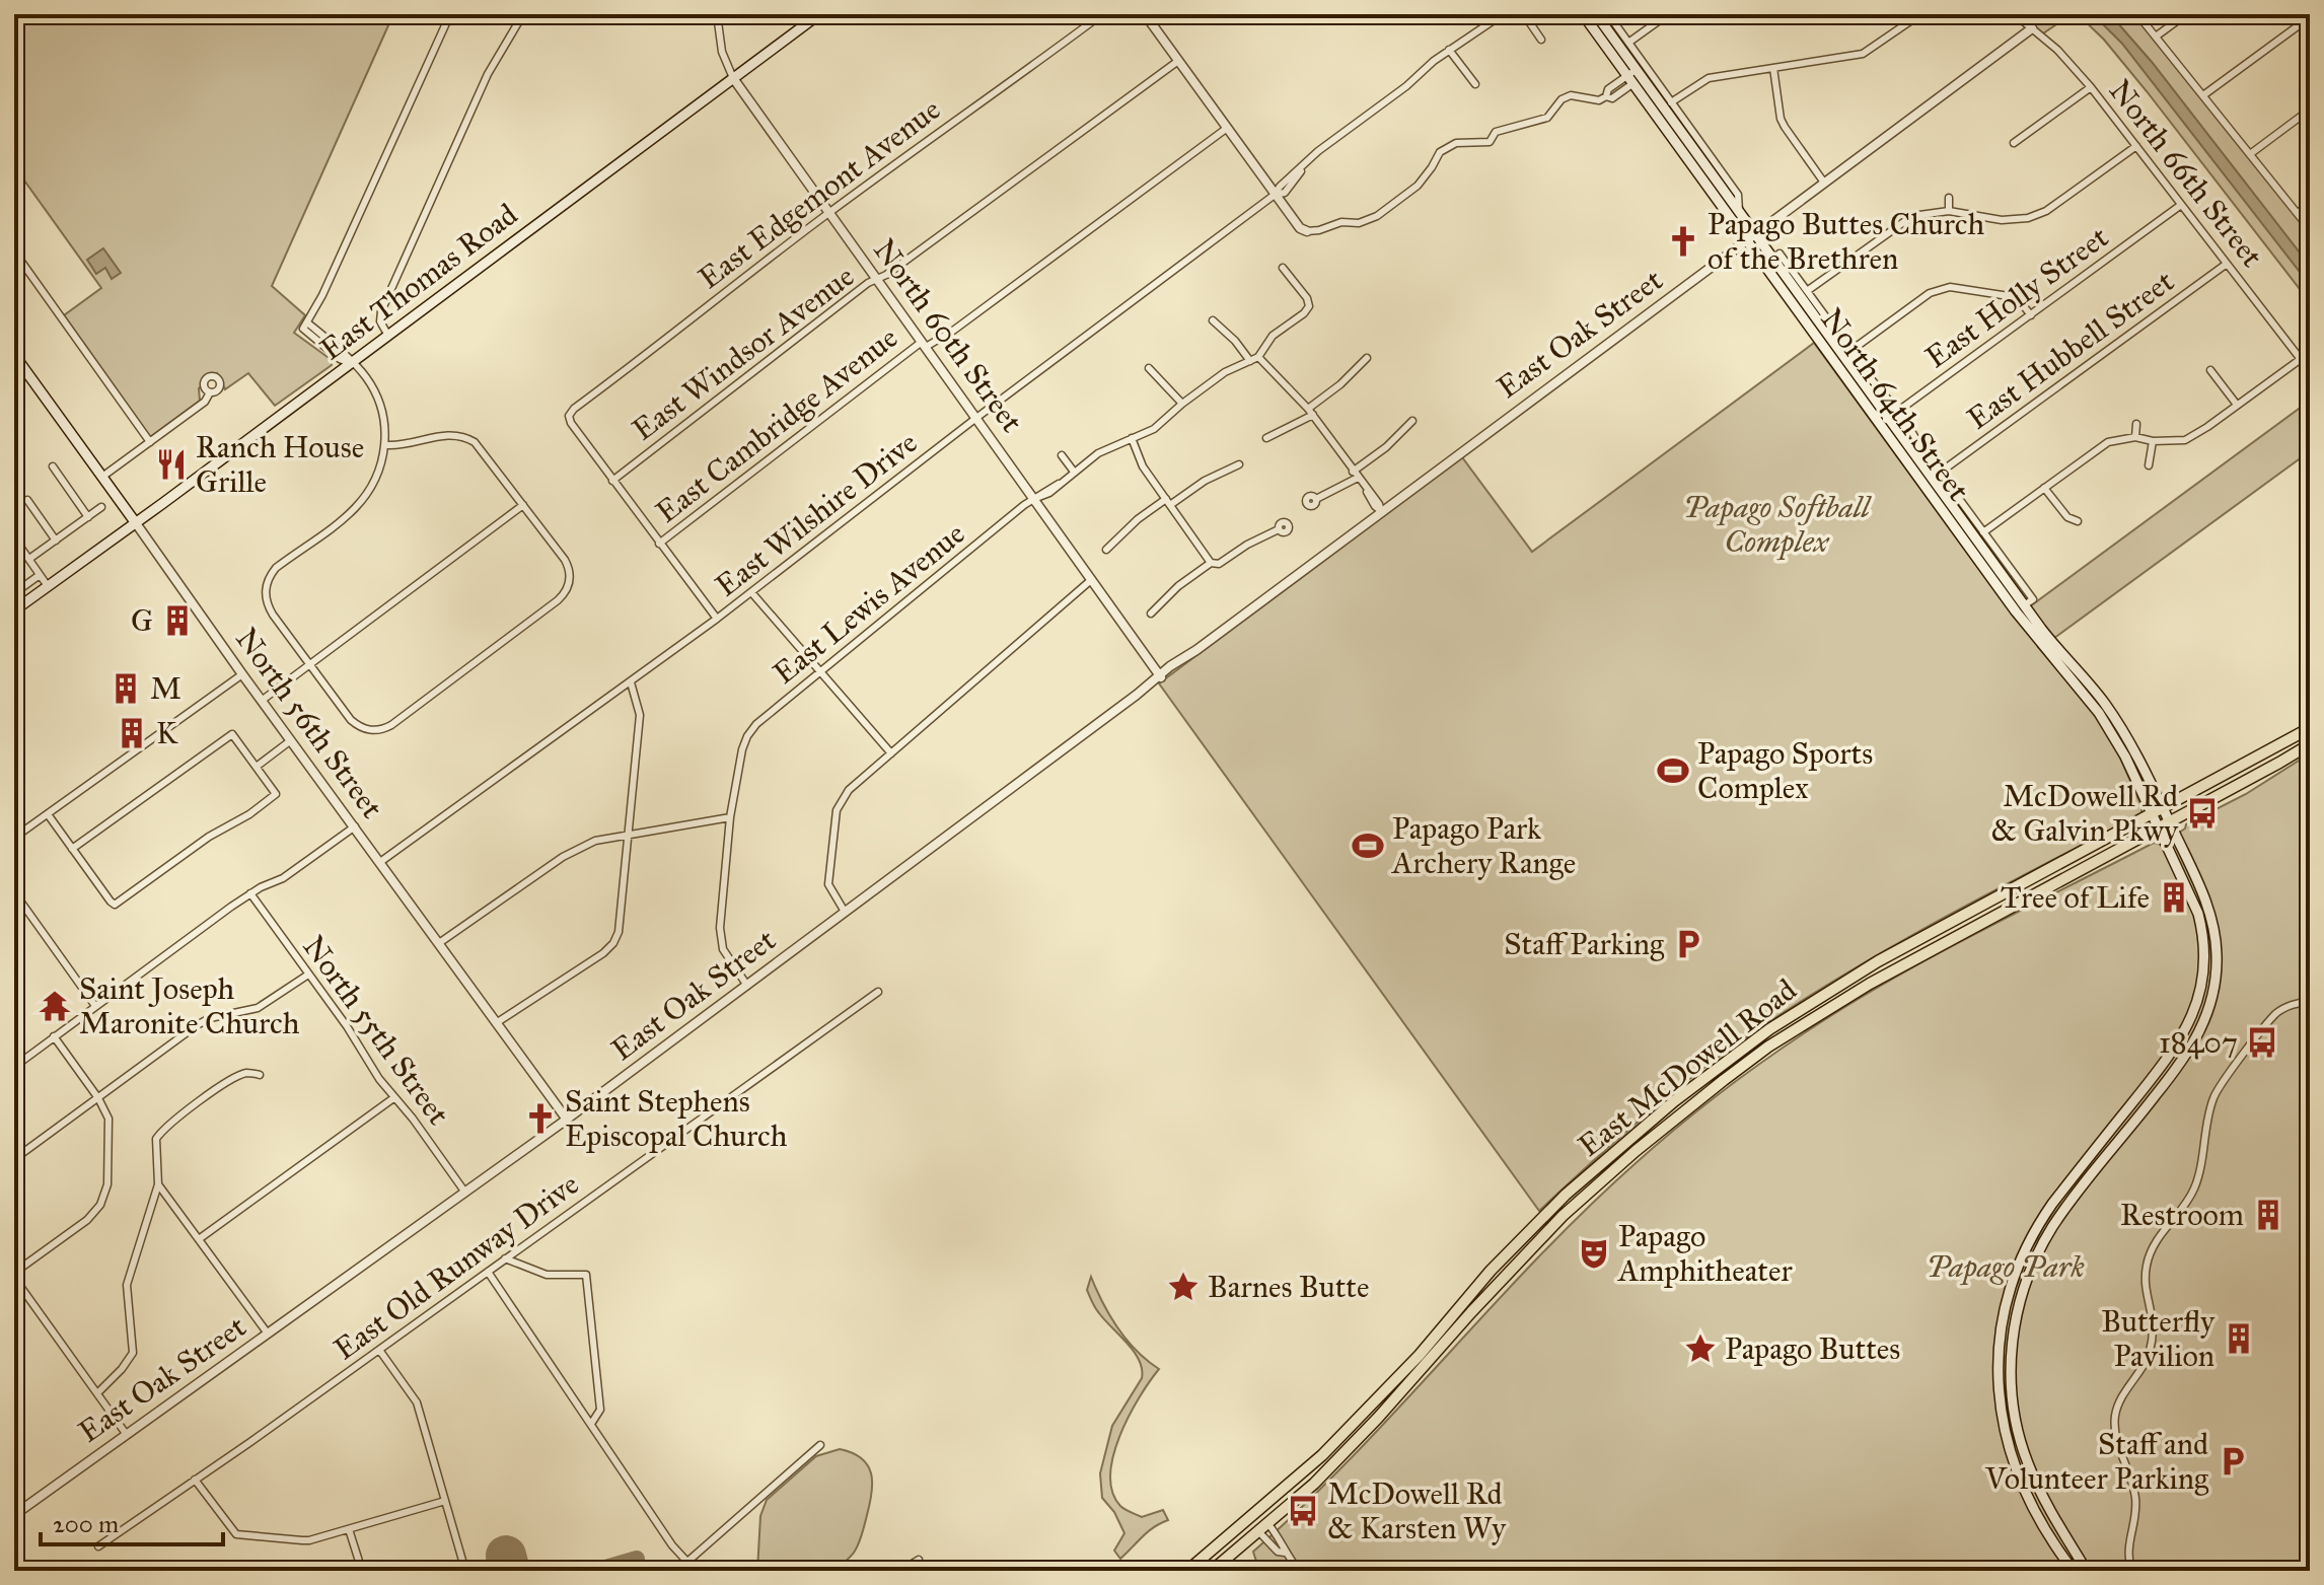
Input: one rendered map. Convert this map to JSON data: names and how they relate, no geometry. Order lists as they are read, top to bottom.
{
  "streets": {
    "main road": [
      "East Thomas Road",
      "North 64th Street",
      "North 56th Street",
      "East McDowell Road"
    ],
    "street": [
      "North 66th Street",
      "East Edgemont Avenue",
      "East Holly Street",
      "East Oak Street",
      "North 60th Street",
      "East Hubbell Street",
      "East Windsor Avenue",
      "East Cambridge Avenue",
      "East Wilshire Drive",
      "East Lewis Avenue",
      "North 55th Street",
      "East Old Runway Drive"
    ]
  },
  "crossings": [
    ["North 66th Street", "East Holly Street"],
    ["North 66th Street", "East Oak Street"],
    ["North 66th Street", "East Hubbell Street"],
    ["East Edgemont Avenue", "North 60th Street"],
    ["East Edgemont Avenue", "East Windsor Avenue"],
    ["East Thomas Road", "North 60th Street"],
    ["East Thomas Road", "North 56th Street"],
    ["East Holly Street", "North 64th Street"],
    ["East Oak Street", "North 60th Street"],
    ["East Oak Street", "North 64th Street"],
    ["East Oak Street", "North 56th Street"],
    ["East Oak Street", "North 55th Street"],
    ["North 60th Street", "East Windsor Avenue"],
    ["North 60th Street", "East Cambridge Avenue"],
    ["North 60th Street", "East Wilshire Drive"],
    ["North 60th Street", "East Lewis Avenue"],
    ["East Hubbell Street", "North 64th Street"],
    ["North 64th Street", "East McDowell Road"],
    ["East Wilshire Drive", "North 56th Street"]
  ],
  "parks": ["Papago Softball Complex", "Papago Park"],
  "places": {
    "church": ["Papago Buttes Church of the Brethren", "Saint Stephens Episcopal Church"],
    "restaurant": ["Ranch House Grille"],
    "building": [
      "G",
      "M",
      "K",
      "Tree of Life",
      "Restroom",
      "Butterfly Pavilion"
    ],
    "sports": ["Papago Sports Complex", "Papago Park Archery Range"],
    "bus stop": ["McDowell Rd & Galvin Pkwy", "18407", "McDowell Rd & Karsten Wy"],
    "parking": ["Staff Parking", "Staff and Volunteer Parking"],
    "temple": ["Saint Joseph Maronite Church"],
    "theatre": ["Papago Amphitheater"],
    "place": ["Barnes Butte", "Papago Buttes"]
  },
  "scale_bar": "200 m"
}
